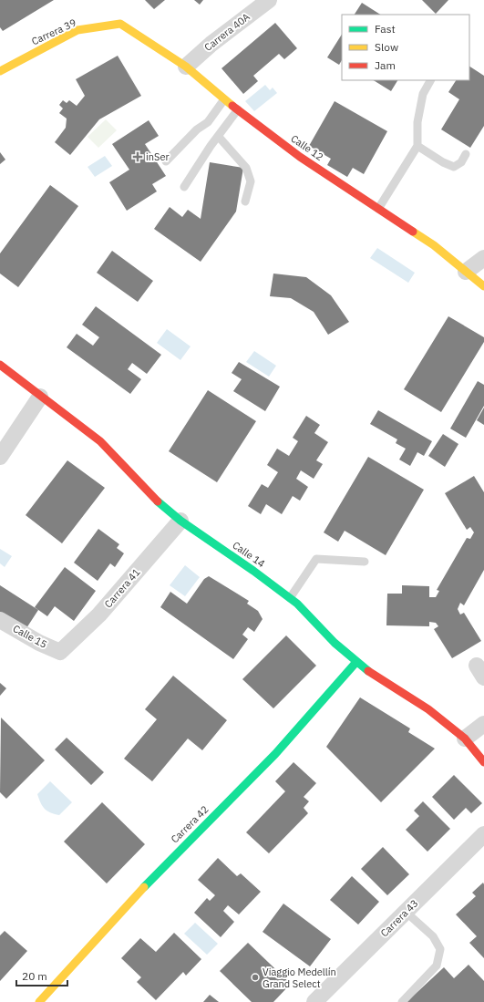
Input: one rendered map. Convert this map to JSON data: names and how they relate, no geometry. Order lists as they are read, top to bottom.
{
  "streets": {
    "street": [
      "Carrera 39",
      "Carrera 40A",
      "Calle 12",
      "Calle 14",
      "Carrera 41",
      "Calle 15",
      "Carrera 42",
      "Carrera 43"
    ]
  },
  "crossings": [
    ["Carrera 39", "Calle 12"],
    ["Carrera 40A", "Calle 12"],
    ["Calle 14", "Carrera 41"],
    ["Calle 14", "Carrera 42"],
    ["Carrera 41", "Calle 15"]
  ],
  "places": {
    "health": ["inSer"],
    "other": ["Viaggio Medellín Grand Select"]
  },
  "legend": ["Fast", "Slow", "Jam"],
  "scale_bar": "20 m"
}
